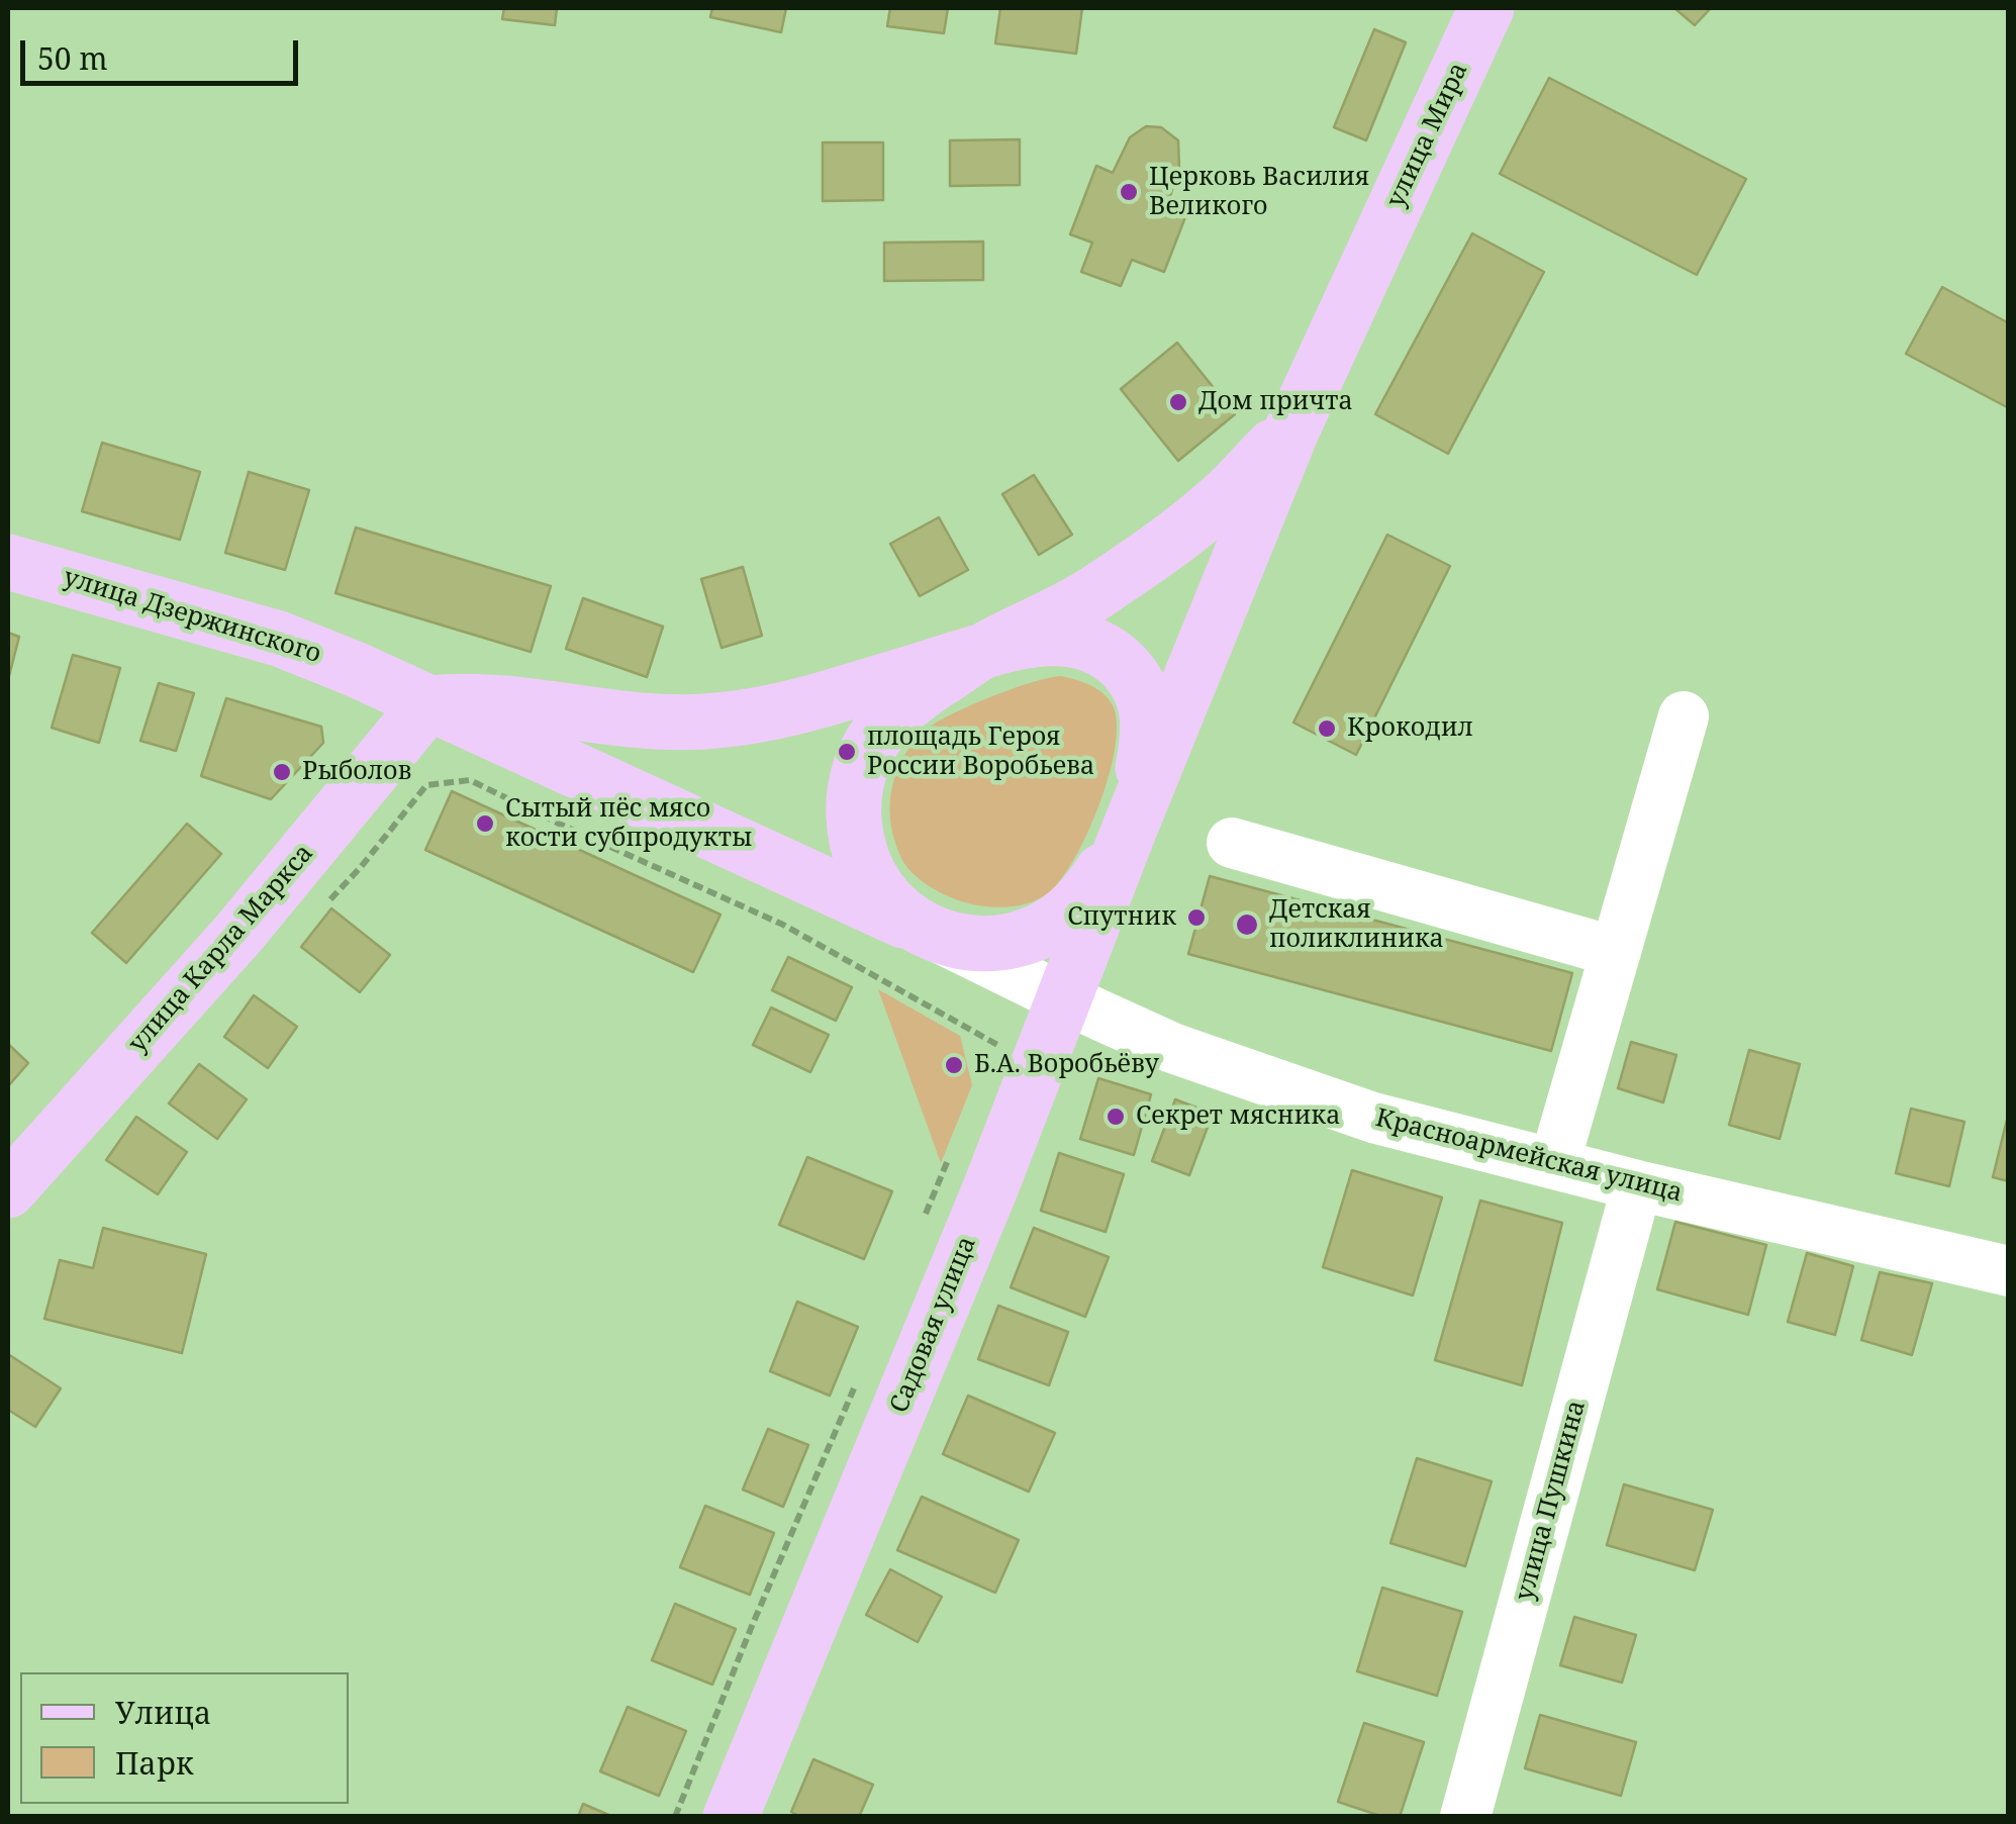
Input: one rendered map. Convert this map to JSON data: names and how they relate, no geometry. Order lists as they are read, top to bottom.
{
  "streets": {
    "main road": [
      "улица Мира",
      "улица Дзержинского",
      "улица Карла Маркса",
      "Садовая улица"
    ],
    "street": ["Красноармейская улица", "улица Пушкина"]
  },
  "crossings": [
    ["улица Мира", "улица Дзержинского"],
    ["улица Мира", "Красноармейская улица"],
    ["улица Мира", "Садовая улица"],
    ["улица Дзержинского", "улица Карла Маркса"],
    ["улица Дзержинского", "Красноармейская улица"],
    ["улица Дзержинского", "Садовая улица"],
    ["Красноармейская улица", "Садовая улица"],
    ["Красноармейская улица", "улица Пушкина"]
  ],
  "places": [
    "Церковь Василия Великого",
    "Дом причта",
    "Крокодил",
    "площадь Героя России Воробьева",
    "Рыболов",
    "Сытый пёс мясо кости субпродукты",
    "Спутник",
    "Детская поликлиника",
    "Б.А. Воробьёву",
    "Секрет мясника"
  ],
  "legend": ["Улица", "Парк"],
  "scale_bar": "50 m"
}
